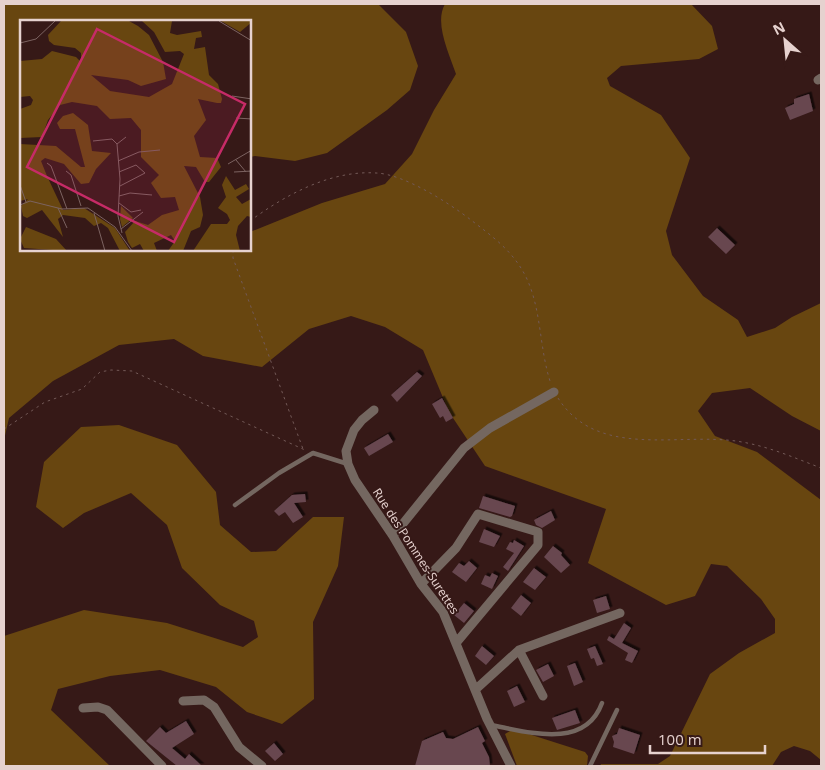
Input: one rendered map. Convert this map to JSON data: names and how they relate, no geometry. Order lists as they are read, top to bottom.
{
  "streets": {
    "street": ["Rue des Pommes-Surettes"]
  },
  "scale_bar": "100 m",
  "north": "top left"
}
